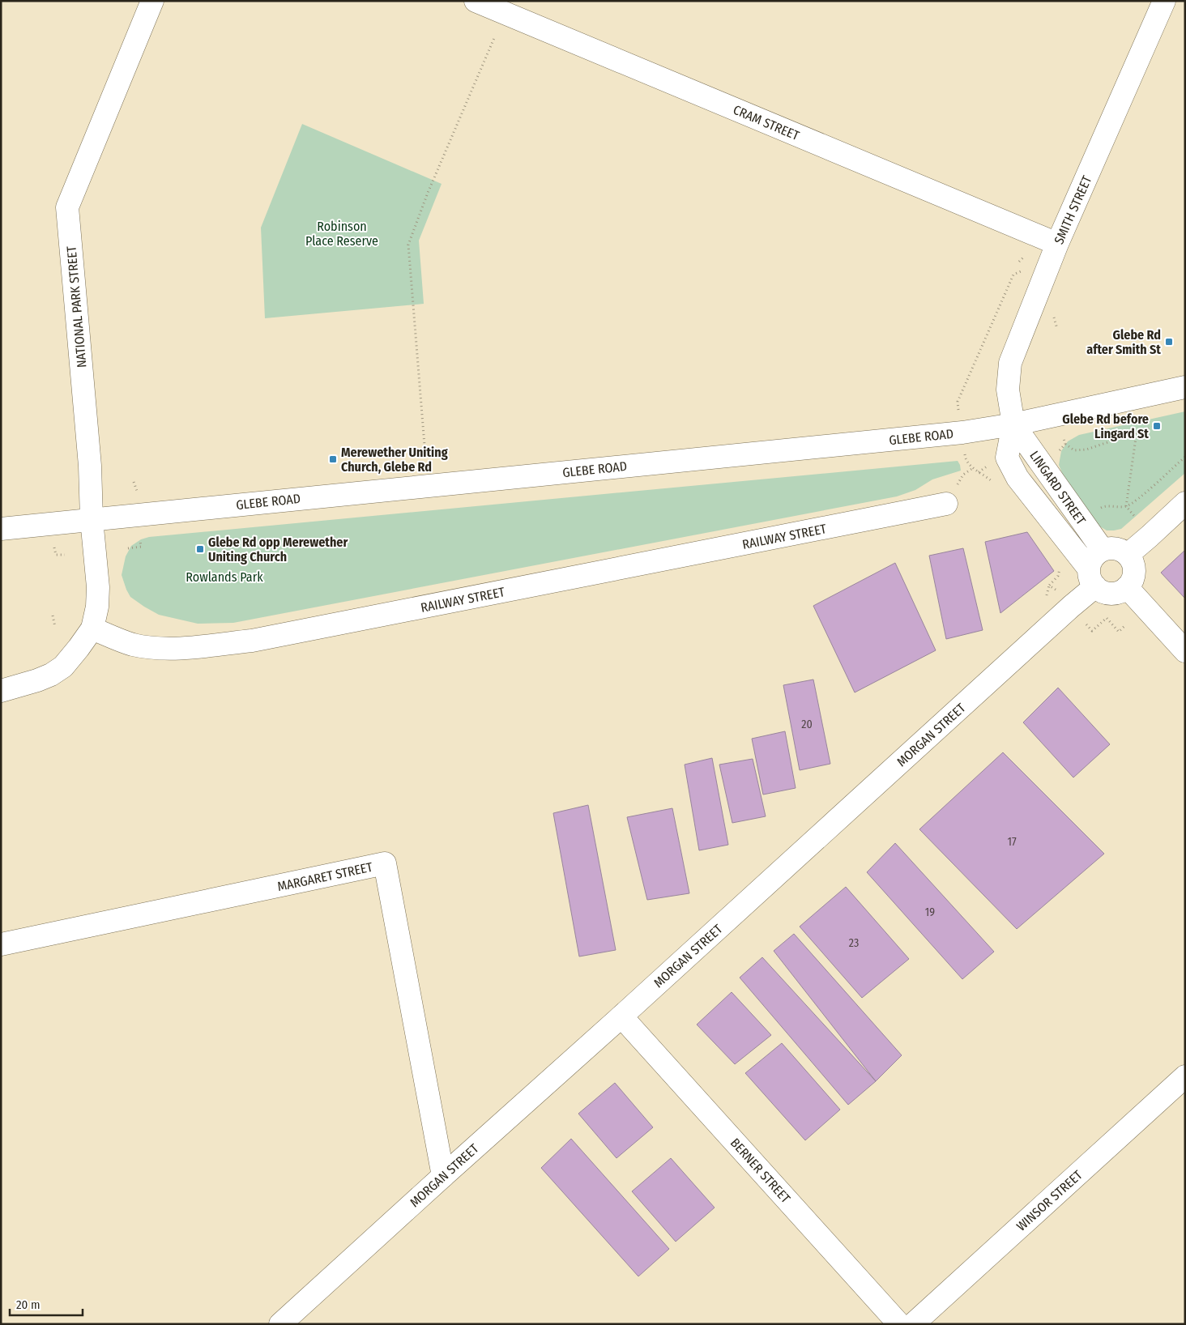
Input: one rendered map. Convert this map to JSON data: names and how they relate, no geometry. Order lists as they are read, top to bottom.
{
  "streets": {
    "street": [
      "CRAM STREET",
      "SMITH STREET",
      "NATIONAL PARK STREET",
      "GLEBE ROAD",
      "LINGARD STREET",
      "RAILWAY STREET",
      "MORGAN STREET",
      "MARGARET STREET",
      "BERNER STREET",
      "WINSOR STREET"
    ]
  },
  "crossings": [
    ["CRAM STREET", "SMITH STREET"],
    ["SMITH STREET", "GLEBE ROAD"],
    ["SMITH STREET", "LINGARD STREET"],
    ["NATIONAL PARK STREET", "GLEBE ROAD"],
    ["NATIONAL PARK STREET", "RAILWAY STREET"],
    ["GLEBE ROAD", "LINGARD STREET"],
    ["LINGARD STREET", "MORGAN STREET"],
    ["MORGAN STREET", "MARGARET STREET"],
    ["MORGAN STREET", "BERNER STREET"]
  ],
  "parks": ["Robinson Place Reserve", "Rowlands Park"],
  "places": {
    "transit": [
      "Glebe Rd after Smith St",
      "Glebe Rd before Lingard St",
      "Merewether Uniting Church, Glebe Rd",
      "Glebe Rd opp Merewether Uniting Church"
    ]
  },
  "house_numbers": [
    "20",
    "17",
    "19",
    "23"
  ],
  "scale_bar": "20 m"
}
